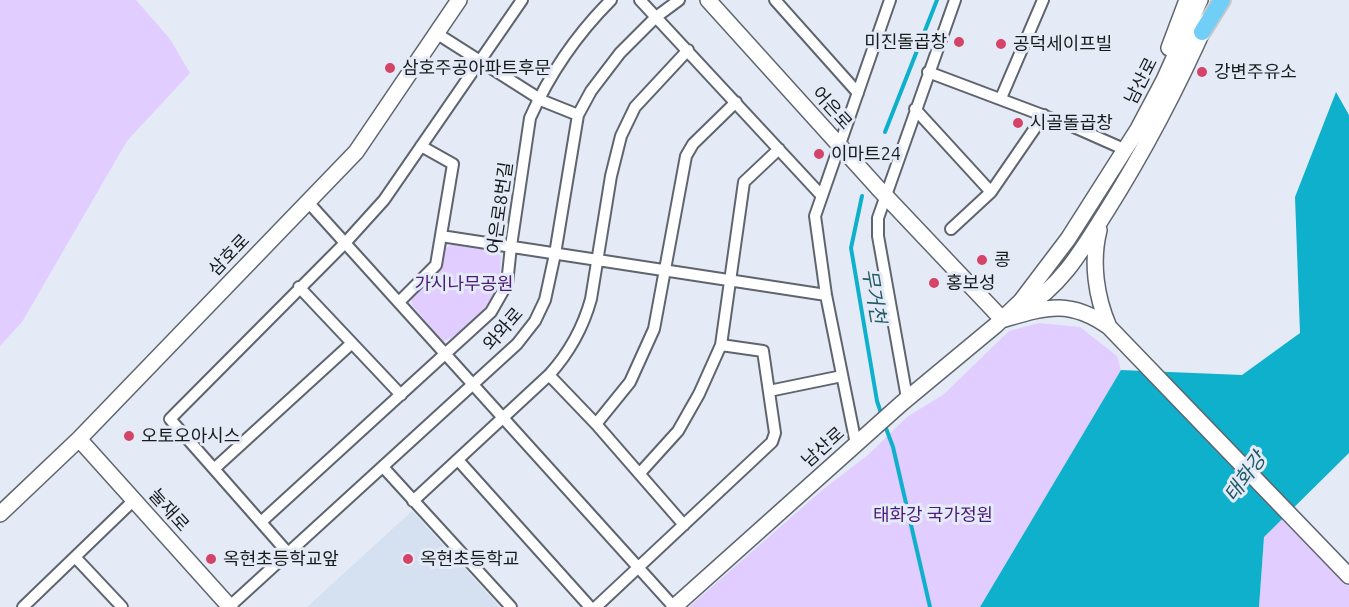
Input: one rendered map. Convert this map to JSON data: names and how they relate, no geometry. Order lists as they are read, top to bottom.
{
  "streets": {
    "main road": [
      "남산로",
      "어은로",
      "삼호로",
      "눌재로"
    ],
    "street": ["어은로8번길", "와와로"]
  },
  "crossings": [
    ["남산로", "어은로"],
    ["삼호로", "눌재로"],
    ["와와로", "눌재로"]
  ],
  "water": ["무거천", "태화강"],
  "parks": ["가시나무공원", "태화강 국가정원"],
  "places": [
    "미진돌곱창",
    "공덕세이프빌",
    "삼호주공아파트후문",
    "강변주유소",
    "시골돌곱창",
    "이마트24",
    "콩",
    "홍보성",
    "오토오아시스",
    "옥현초등학교앞",
    "옥현초등학교"
  ]
}
